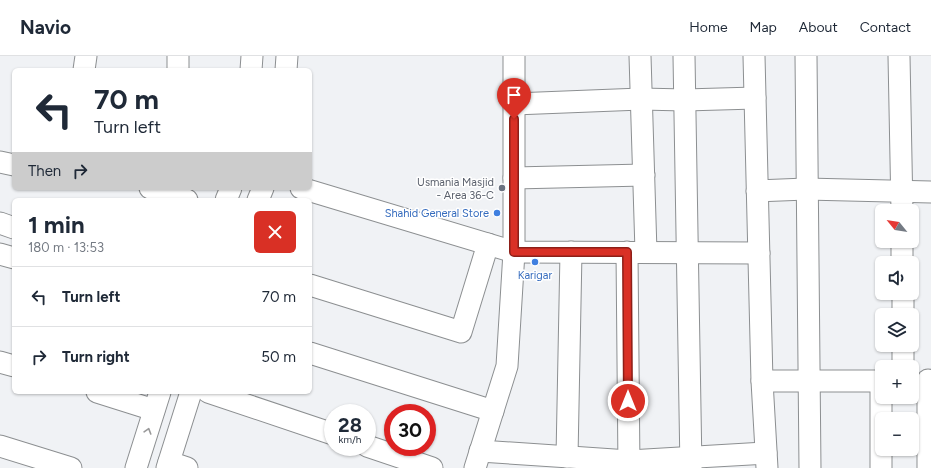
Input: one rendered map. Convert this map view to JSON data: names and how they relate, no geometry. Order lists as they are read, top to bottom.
{
  "places": ["Usmania Masjid - Area 36-C", "Shahid General Store", "Karigar"],
  "north": "top left",
  "page": {
    "header": "Navio",
    "nav": [
      "Home",
      "Map",
      "About",
      "Contact"
    ],
    "turn": ["70 m", "Turn left"],
    "then": "Then",
    "heading": ["1 min", "180 m · 13:53"],
    "map_buttons": ["+", "−"],
    "list": [
      {
        "name": "Turn left",
        "value": "70 m"
      },
      {
        "name": "Turn right",
        "value": "50 m"
      }
    ],
    "speed": "28 km/h",
    "limit": "30"
  }
}
